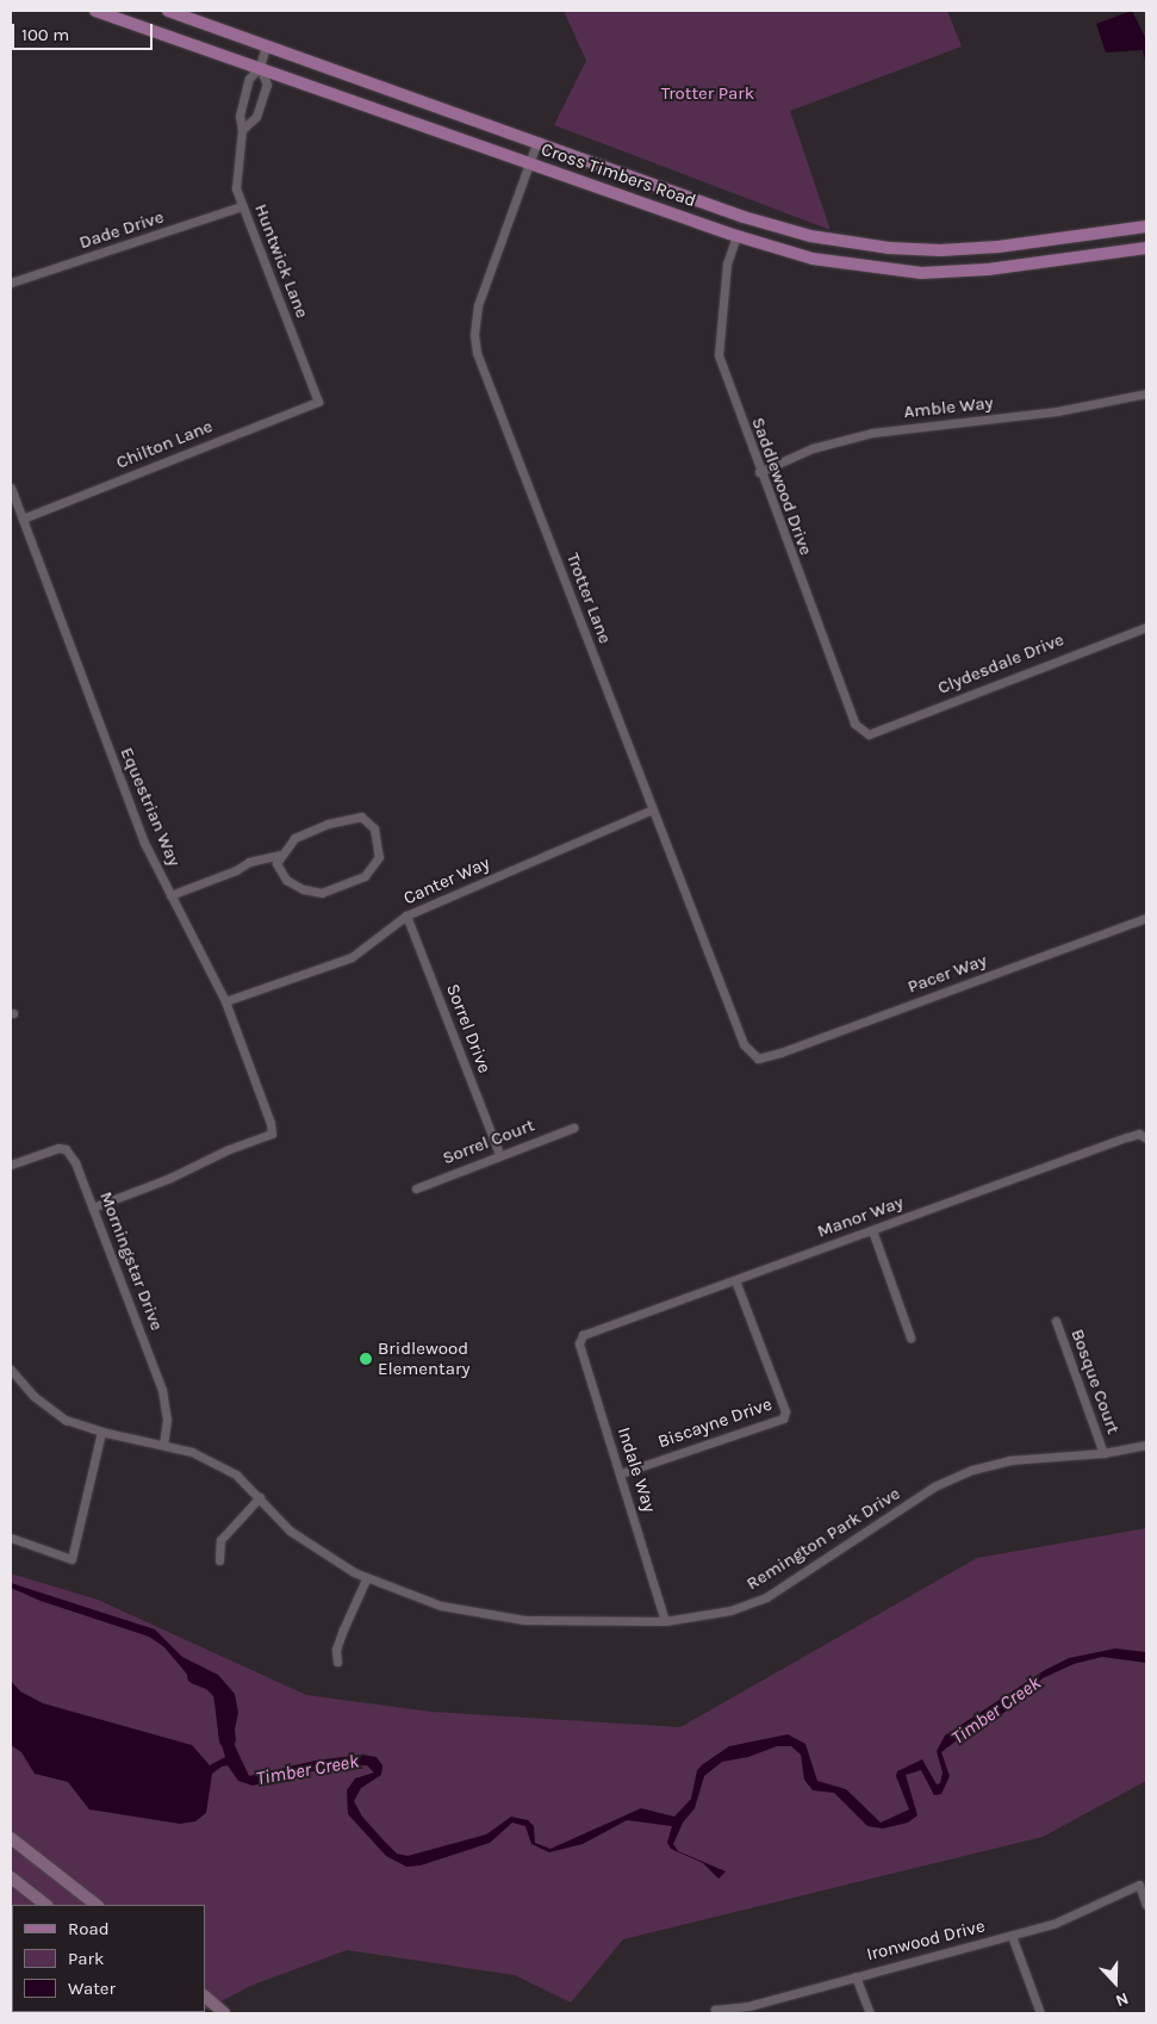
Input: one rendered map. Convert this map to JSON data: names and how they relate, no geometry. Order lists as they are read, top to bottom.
{
  "streets": {
    "main road": ["Cross Timbers Road"],
    "street": [
      "Dade Drive",
      "Huntwick Lane",
      "Amble Way",
      "Chilton Lane",
      "Saddlewood Drive",
      "Trotter Lane",
      "Clydesdale Drive",
      "Equestrian Way",
      "Canter Way",
      "Pacer Way",
      "Sorrel Drive",
      "Sorrel Court",
      "Manor Way",
      "Morningstar Drive",
      "Bosque Court",
      "Biscayne Drive",
      "Indale Way",
      "Remington Park Drive",
      "Ironwood Drive"
    ]
  },
  "crossings": [
    ["Cross Timbers Road", "Huntwick Lane"],
    ["Cross Timbers Road", "Saddlewood Drive"],
    ["Cross Timbers Road", "Trotter Lane"],
    ["Dade Drive", "Huntwick Lane"],
    ["Huntwick Lane", "Chilton Lane"],
    ["Amble Way", "Saddlewood Drive"],
    ["Chilton Lane", "Equestrian Way"],
    ["Saddlewood Drive", "Clydesdale Drive"],
    ["Trotter Lane", "Canter Way"],
    ["Trotter Lane", "Pacer Way"],
    ["Equestrian Way", "Canter Way"],
    ["Equestrian Way", "Morningstar Drive"],
    ["Canter Way", "Sorrel Drive"],
    ["Sorrel Drive", "Sorrel Court"],
    ["Manor Way", "Biscayne Drive"],
    ["Manor Way", "Indale Way"],
    ["Morningstar Drive", "Remington Park Drive"],
    ["Bosque Court", "Remington Park Drive"],
    ["Biscayne Drive", "Indale Way"],
    ["Indale Way", "Remington Park Drive"]
  ],
  "water": ["Timber Creek"],
  "parks": ["Trotter Park"],
  "places": ["Bridlewood Elementary"],
  "legend": ["Road", "Park", "Water"],
  "scale_bar": "100 m",
  "north": "bottom"
}
